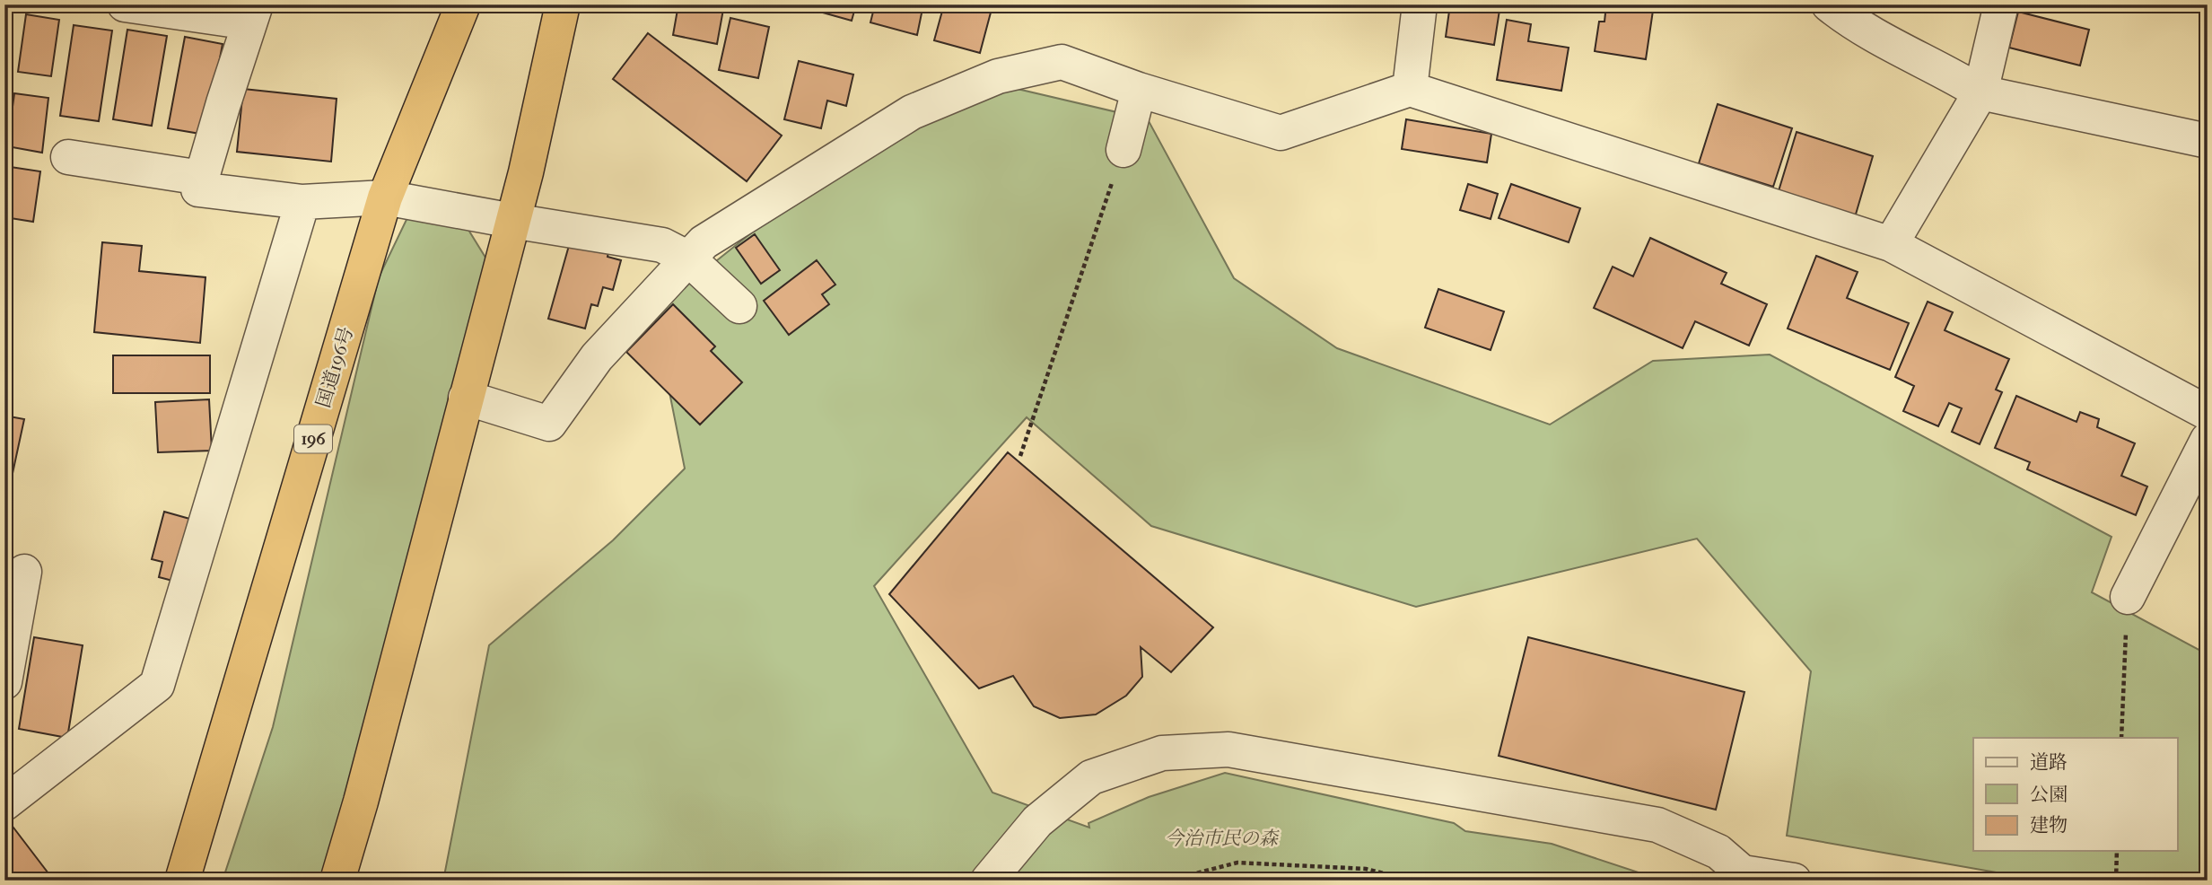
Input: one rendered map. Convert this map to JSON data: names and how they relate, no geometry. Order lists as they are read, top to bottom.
{
  "streets": {
    "highway": ["国道196号", "196"]
  },
  "parks": ["今治市民の森"],
  "legend": ["道路", "公園", "建物"]
}
